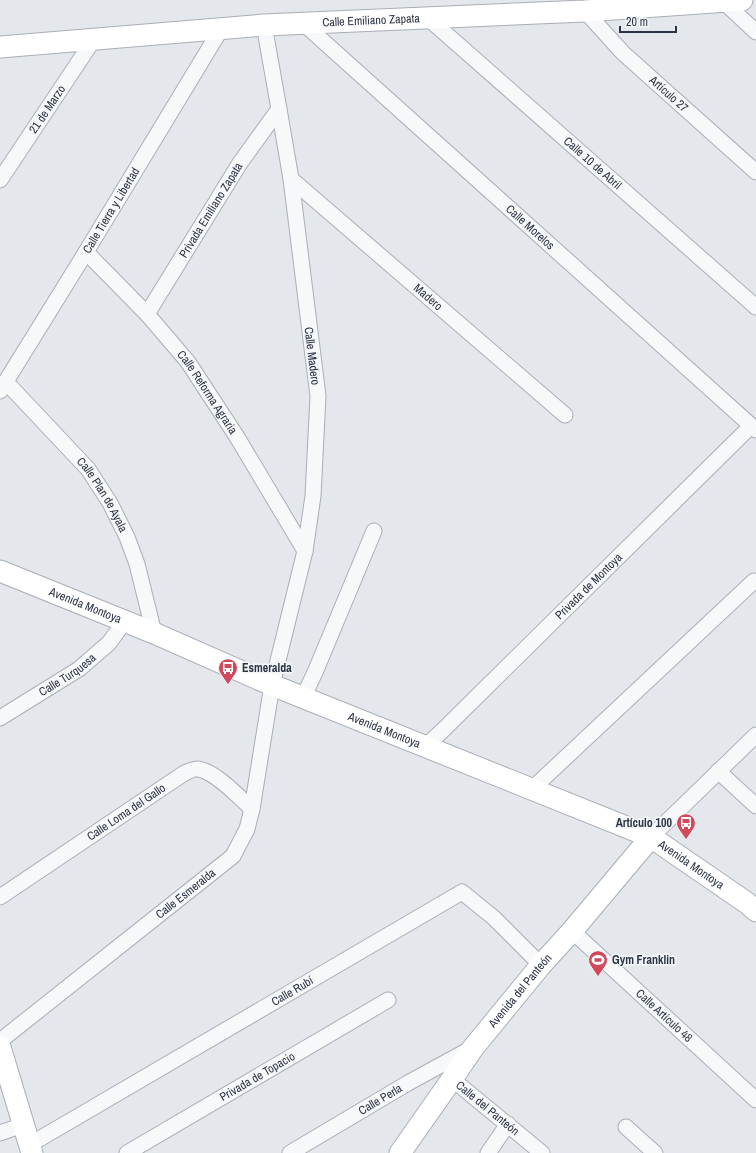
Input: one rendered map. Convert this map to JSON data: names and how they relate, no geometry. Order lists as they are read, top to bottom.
{
  "streets": {
    "street": [
      "Calle Emiliano Zapata",
      "Artículo 27",
      "21 de Marzo",
      "Calle 10 de Abril",
      "Calle Tierra y Libertad",
      "Privada Emiliano Zapata",
      "Calle Morelos",
      "Madero",
      "Calle Madero",
      "Calle Reforma Agraria",
      "Calle Plan de Ayala",
      "Privada de Montoya",
      "Avenida Montoya",
      "Calle Turquesa",
      "Calle Loma del Gallo",
      "Calle Esmeralda",
      "Calle Rubí",
      "Avenida del Panteón",
      "Calle Artículo 48",
      "Privada de Topacio",
      "Calle Perla",
      "Calle del Panteón"
    ]
  },
  "crossings": [
    ["Calle Emiliano Zapata", "Artículo 27"],
    ["Calle Emiliano Zapata", "21 de Marzo"],
    ["Calle Emiliano Zapata", "Calle 10 de Abril"],
    ["Calle Emiliano Zapata", "Calle Tierra y Libertad"],
    ["Calle Emiliano Zapata", "Calle Morelos"],
    ["Calle Emiliano Zapata", "Calle Madero"],
    ["Calle Tierra y Libertad", "Calle Reforma Agraria"],
    ["Calle Tierra y Libertad", "Calle Plan de Ayala"],
    ["Privada Emiliano Zapata", "Calle Madero"],
    ["Privada Emiliano Zapata", "Calle Reforma Agraria"],
    ["Calle Morelos", "Privada de Montoya"],
    ["Madero", "Calle Madero"],
    ["Calle Madero", "Calle Reforma Agraria"],
    ["Calle Madero", "Avenida Montoya"],
    ["Calle Madero", "Calle Esmeralda"],
    ["Calle Plan de Ayala", "Avenida Montoya"],
    ["Privada de Montoya", "Avenida Montoya"],
    ["Avenida Montoya", "Calle Turquesa"],
    ["Avenida Montoya", "Calle Esmeralda"],
    ["Avenida Montoya", "Avenida del Panteón"],
    ["Calle Loma del Gallo", "Calle Esmeralda"],
    ["Calle Rubí", "Avenida del Panteón"],
    ["Avenida del Panteón", "Calle Artículo 48"],
    ["Avenida del Panteón", "Calle Perla"],
    ["Avenida del Panteón", "Calle del Panteón"]
  ],
  "places": {
    "bus stop": ["Esmeralda", "Artículo 100"],
    "sports": ["Gym Franklin"]
  },
  "scale_bar": "20 m"
}
